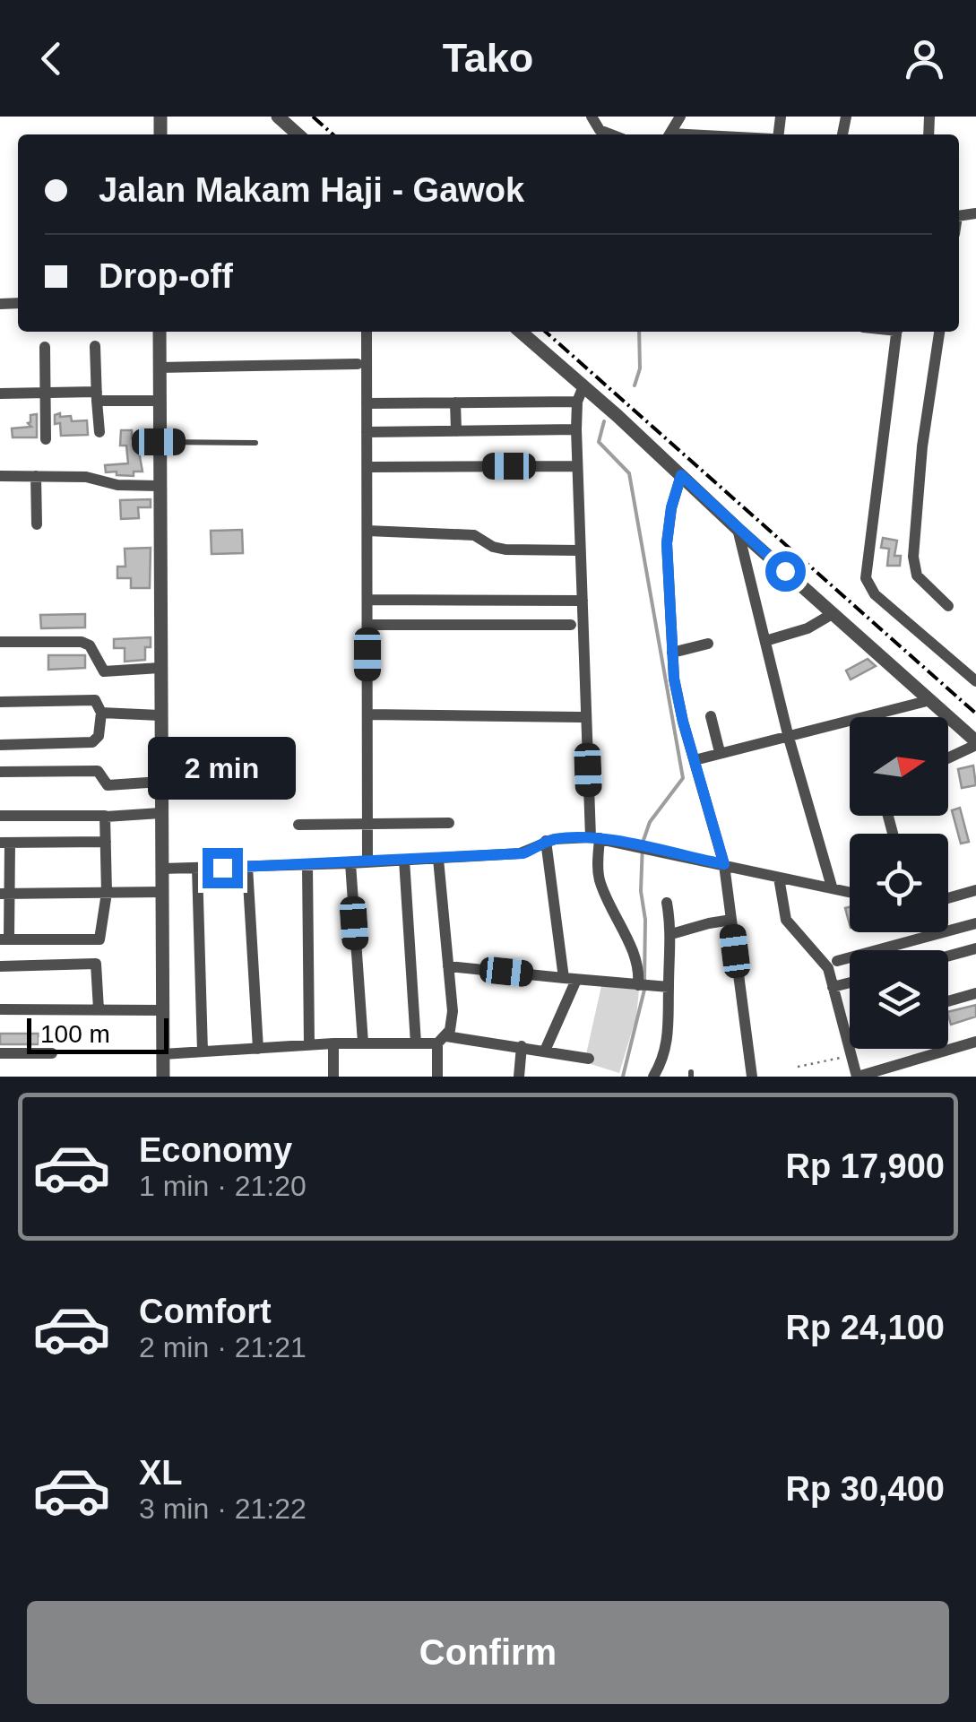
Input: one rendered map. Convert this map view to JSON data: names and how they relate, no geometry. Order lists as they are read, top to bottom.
{
  "scale_bar": "100 m",
  "north": "right",
  "page": {
    "header": "Tako",
    "banner": ["Jalan Makam Haji - Gawok", "Drop-off"],
    "bubble": "2 min",
    "scale": "100 m",
    "list": [
      {
        "name": "Economy",
        "note": "1 min · 21:20",
        "value": "Rp 17,900"
      },
      {
        "name": "Comfort",
        "note": "2 min · 21:21",
        "value": "Rp 24,100"
      },
      {
        "name": "XL",
        "note": "3 min · 21:22",
        "value": "Rp 30,400"
      }
    ],
    "buttons": "Confirm"
  }
}
